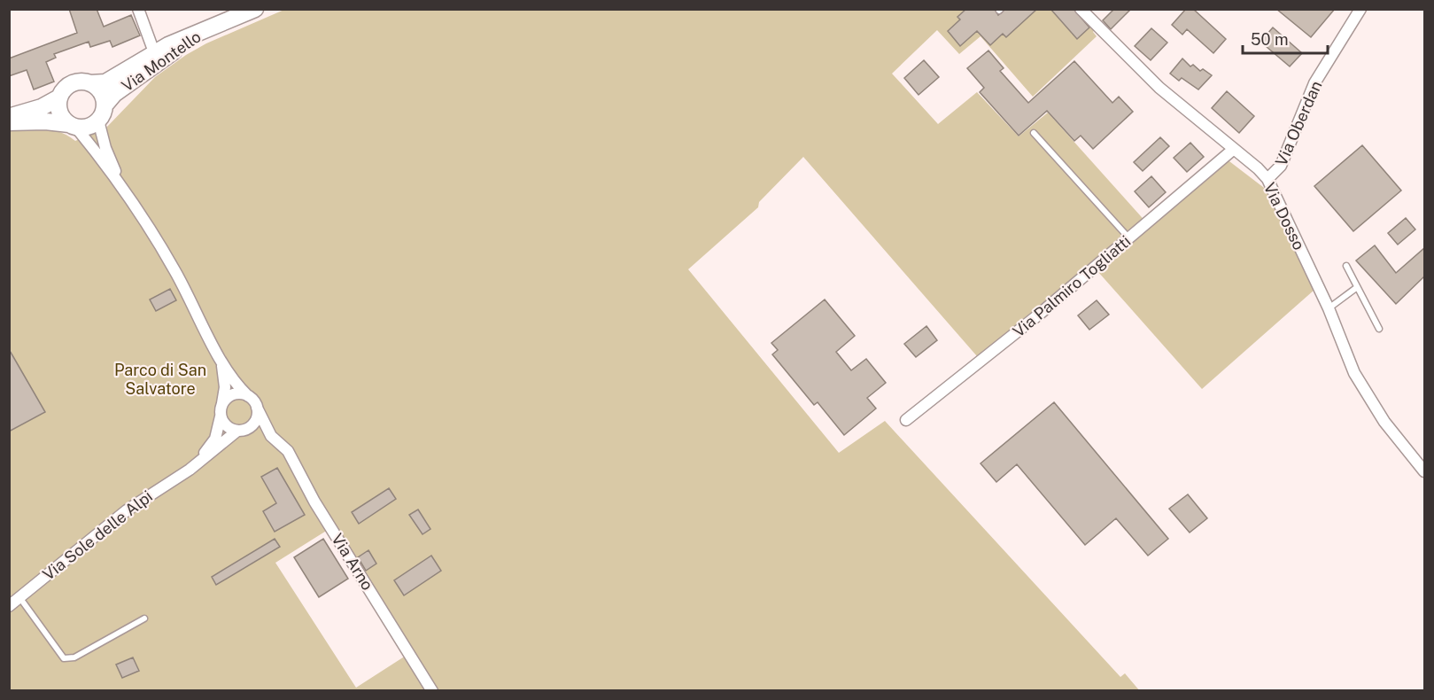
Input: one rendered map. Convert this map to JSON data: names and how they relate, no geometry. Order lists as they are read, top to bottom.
{
  "streets": {
    "street": [
      "Via Montello",
      "Via Oberdan",
      "Via Dosso",
      "Via Palmiro Togliatti",
      "Via Sole delle Alpi",
      "Via Arno"
    ]
  },
  "crossings": [
    ["Via Oberdan", "Via Dosso"],
    ["Via Dosso", "Via Palmiro Togliatti"]
  ],
  "parks": ["Parco di San Salvatore"],
  "scale_bar": "50 m"
}
